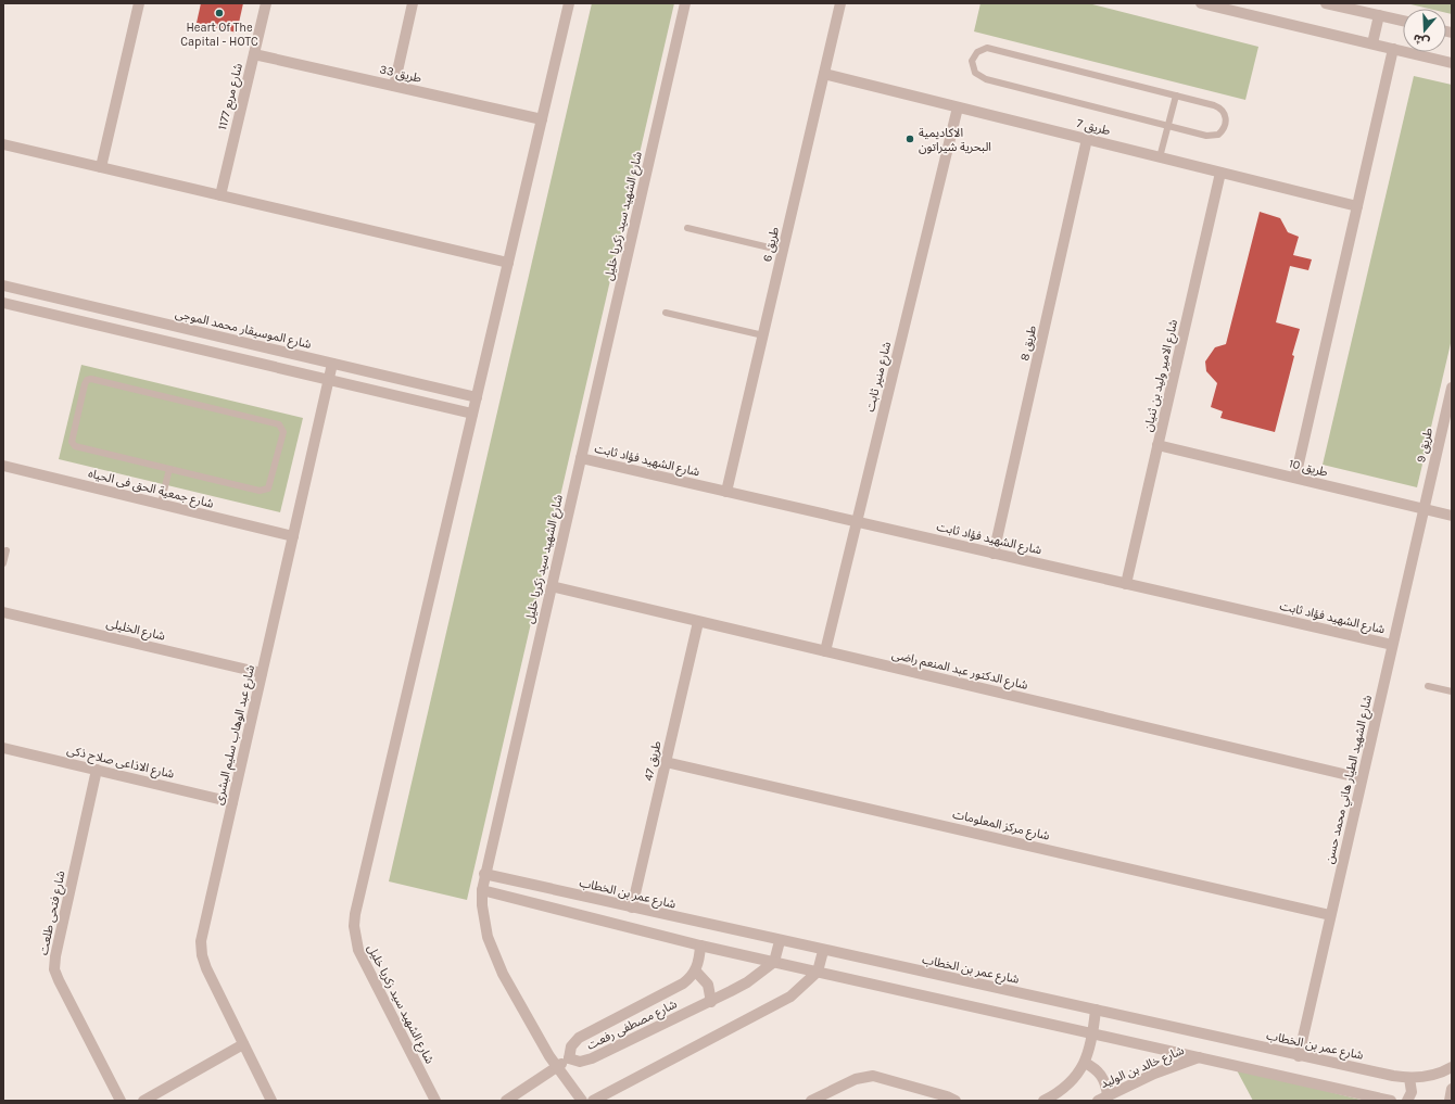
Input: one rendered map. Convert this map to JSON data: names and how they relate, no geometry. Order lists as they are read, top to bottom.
{
  "streets": {
    "street": [
      "طريق 33",
      "شارع مربع 1177",
      "طريق 7",
      "شارع الشهيد سيد زكريا خليل",
      "طريق 6",
      "شارع الموسيقار محمد الموجى",
      "طريق 8",
      "شارع الامير وليد بن ثنيان",
      "شارع منير ثابت",
      "طريق 9",
      "شارع الشهيد فؤاد ثابت",
      "طريق 10",
      "شارع جمعية الحق فى الحياه",
      "شارع الخليلى",
      "شارع الدكتور عبد المنعم راضى",
      "شارع عبد الوهاب سليم البشرى",
      "طريق 47",
      "شارع الاذاعى صلاح ذكى",
      "شارع الشهيد الطيار هاني محمد حسن",
      "شارع مركز المعلومات",
      "شارع عمر بن الخطاب",
      "شارع فتحى طلعت",
      "شارع مصطفى رفعت",
      "شارع خالد بن الوليد"
    ]
  },
  "crossings": [
    ["طريق 33", "شارع مربع 1177"],
    ["طريق 33", "شارع الشهيد سيد زكريا خليل"],
    ["طريق 7", "طريق 6"],
    ["طريق 7", "طريق 8"],
    ["طريق 7", "شارع الامير وليد بن ثنيان"],
    ["طريق 7", "شارع منير ثابت"],
    ["شارع الشهيد سيد زكريا خليل", "شارع الموسيقار محمد الموجى"],
    ["شارع الشهيد سيد زكريا خليل", "شارع الشهيد فؤاد ثابت"],
    ["شارع الشهيد سيد زكريا خليل", "شارع الدكتور عبد المنعم راضى"],
    ["شارع الشهيد سيد زكريا خليل", "شارع عمر بن الخطاب"],
    ["طريق 6", "شارع الشهيد فؤاد ثابت"],
    ["شارع الموسيقار محمد الموجى", "شارع عبد الوهاب سليم البشرى"],
    ["طريق 8", "شارع الشهيد فؤاد ثابت"],
    ["شارع الامير وليد بن ثنيان", "شارع الشهيد فؤاد ثابت"],
    ["شارع الامير وليد بن ثنيان", "طريق 10"],
    ["شارع منير ثابت", "شارع الشهيد فؤاد ثابت"],
    ["شارع منير ثابت", "شارع الدكتور عبد المنعم راضى"],
    ["طريق 9", "طريق 10"],
    ["طريق 9", "شارع الشهيد الطيار هاني محمد حسن"],
    ["شارع الشهيد فؤاد ثابت", "شارع الشهيد الطيار هاني محمد حسن"],
    ["طريق 10", "شارع الشهيد الطيار هاني محمد حسن"],
    ["شارع جمعية الحق فى الحياه", "شارع عبد الوهاب سليم البشرى"],
    ["شارع الخليلى", "شارع عبد الوهاب سليم البشرى"],
    ["شارع الدكتور عبد المنعم راضى", "طريق 47"],
    ["شارع الدكتور عبد المنعم راضى", "شارع الشهيد الطيار هاني محمد حسن"],
    ["شارع عبد الوهاب سليم البشرى", "شارع الاذاعى صلاح ذكى"],
    ["طريق 47", "شارع مركز المعلومات"],
    ["طريق 47", "شارع عمر بن الخطاب"],
    ["شارع الاذاعى صلاح ذكى", "شارع فتحى طلعت"],
    ["شارع الشهيد الطيار هاني محمد حسن", "شارع مركز المعلومات"],
    ["شارع الشهيد الطيار هاني محمد حسن", "شارع عمر بن الخطاب"]
  ],
  "places": ["Heart Of The Capital - HOTC", "الاكاديمية البحرية شيراتون"],
  "north": "bottom"
}
